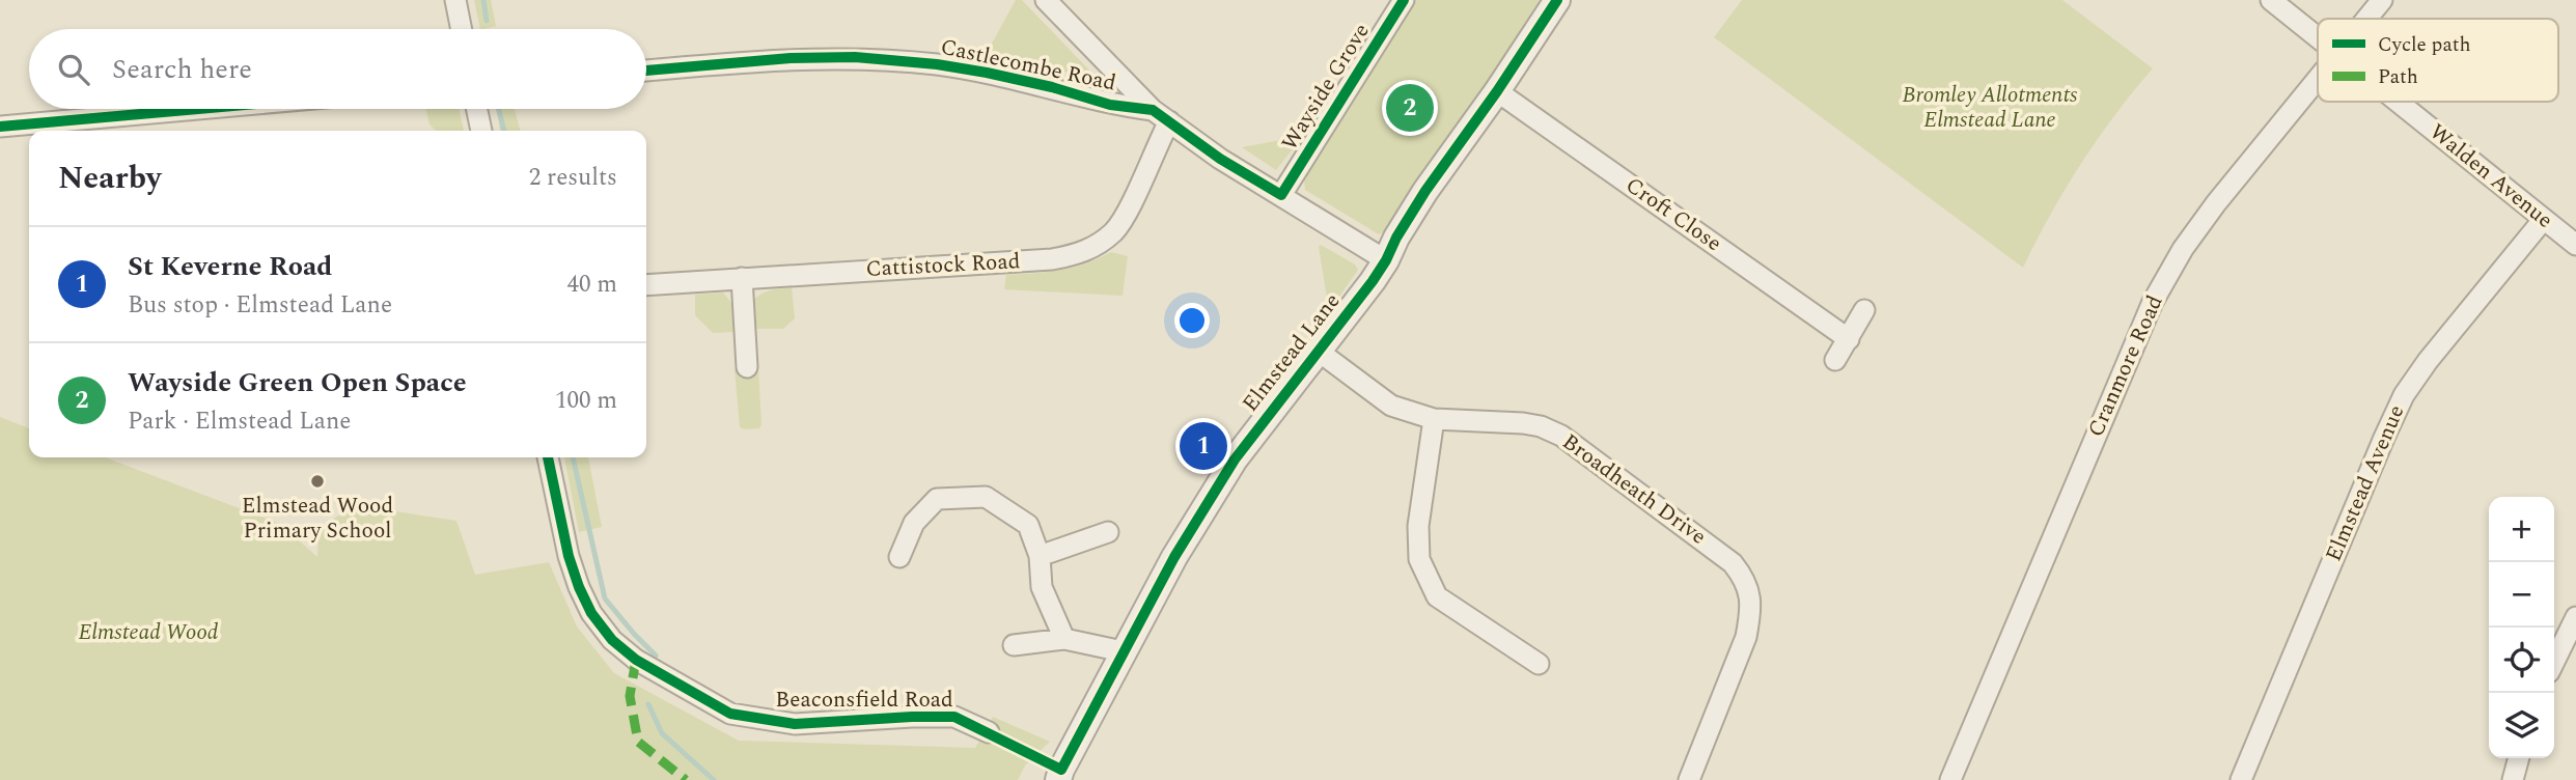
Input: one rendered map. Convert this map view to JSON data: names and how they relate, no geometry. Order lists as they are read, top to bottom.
{
  "streets": {
    "street": [
      "Castlecombe Road",
      "Wayside Grove",
      "Walden Avenue",
      "Croft Close",
      "Cattistock Road",
      "Elmstead Lane",
      "Cranmore Road",
      "Elmstead Avenue",
      "Broadheath Drive",
      "Beaconsfield Road"
    ]
  },
  "crossings": [
    ["Castlecombe Road", "Cattistock Road"],
    ["Walden Avenue", "Elmstead Avenue"],
    ["Croft Close", "Elmstead Lane"],
    ["Elmstead Lane", "Broadheath Drive"]
  ],
  "parks": ["Bromley Allotments Elmstead Lane", "Elmstead Wood"],
  "places": ["Elmstead Wood Primary School"],
  "legend": ["Cycle path", "Path"],
  "page": {
    "search": "Search here",
    "pins": ["2", "1"],
    "heading": ["Nearby", "2 results"],
    "list": [
      {
        "mark": "1",
        "name": "St Keverne Road",
        "note": "Bus stop · Elmstead Lane",
        "value": "40 m"
      },
      {
        "mark": "2",
        "name": "Wayside Green Open Space",
        "note": "Park · Elmstead Lane",
        "value": "100 m"
      }
    ],
    "map_buttons": ["+", "−"]
  }
}
